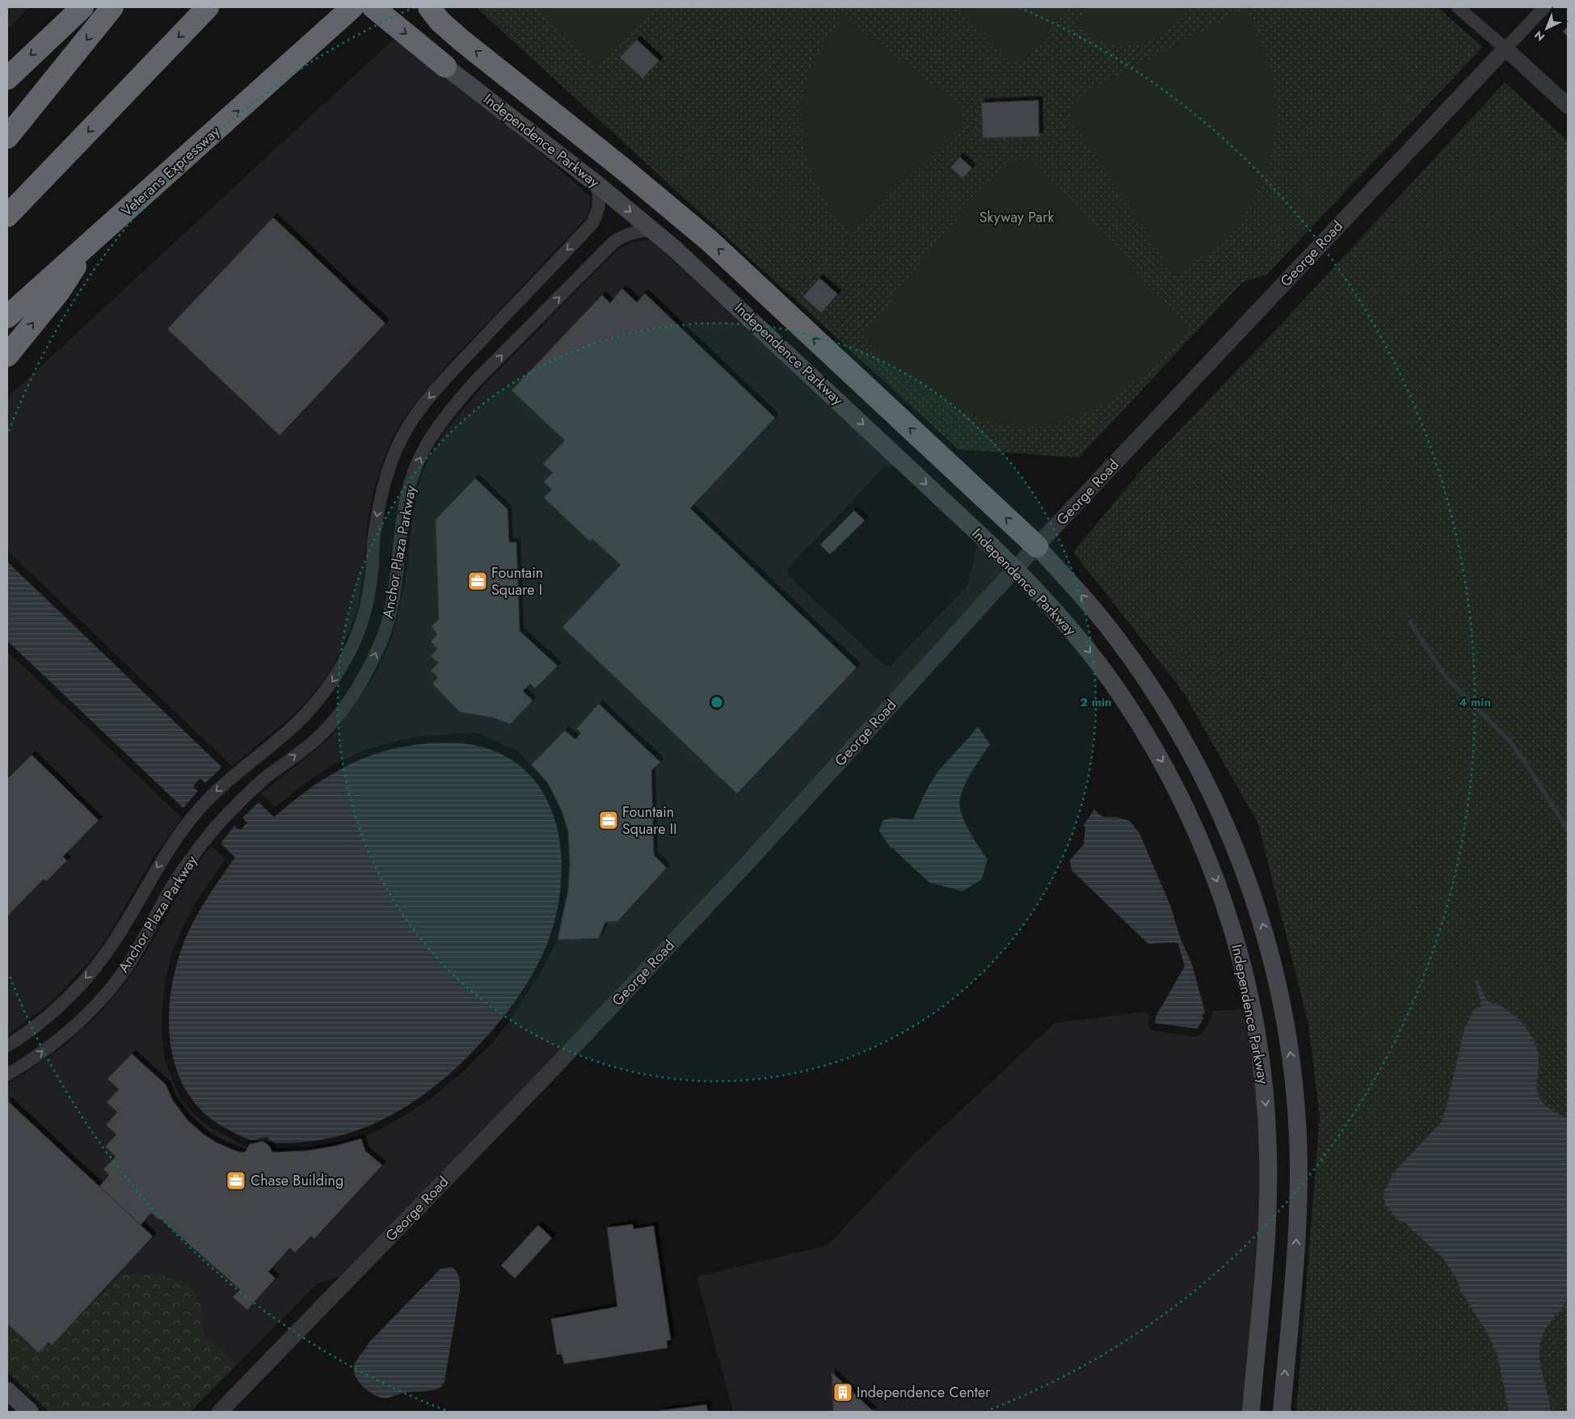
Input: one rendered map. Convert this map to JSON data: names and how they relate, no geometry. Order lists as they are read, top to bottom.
{
  "streets": {
    "highway": ["Veterans Expressway"],
    "main road": ["Independence Parkway"],
    "street": ["George Road", "Anchor Plaza Parkway"]
  },
  "crossings": [
    ["Independence Parkway", "George Road"],
    ["Independence Parkway", "Anchor Plaza Parkway"]
  ],
  "parks": ["Skyway Park"],
  "places": {
    "office": ["Fountain Square I", "Fountain Square II", "Chase Building"],
    "building": ["Independence Center"]
  },
  "north": "bottom left",
  "rings": ["2 min", "4 min"]
}
